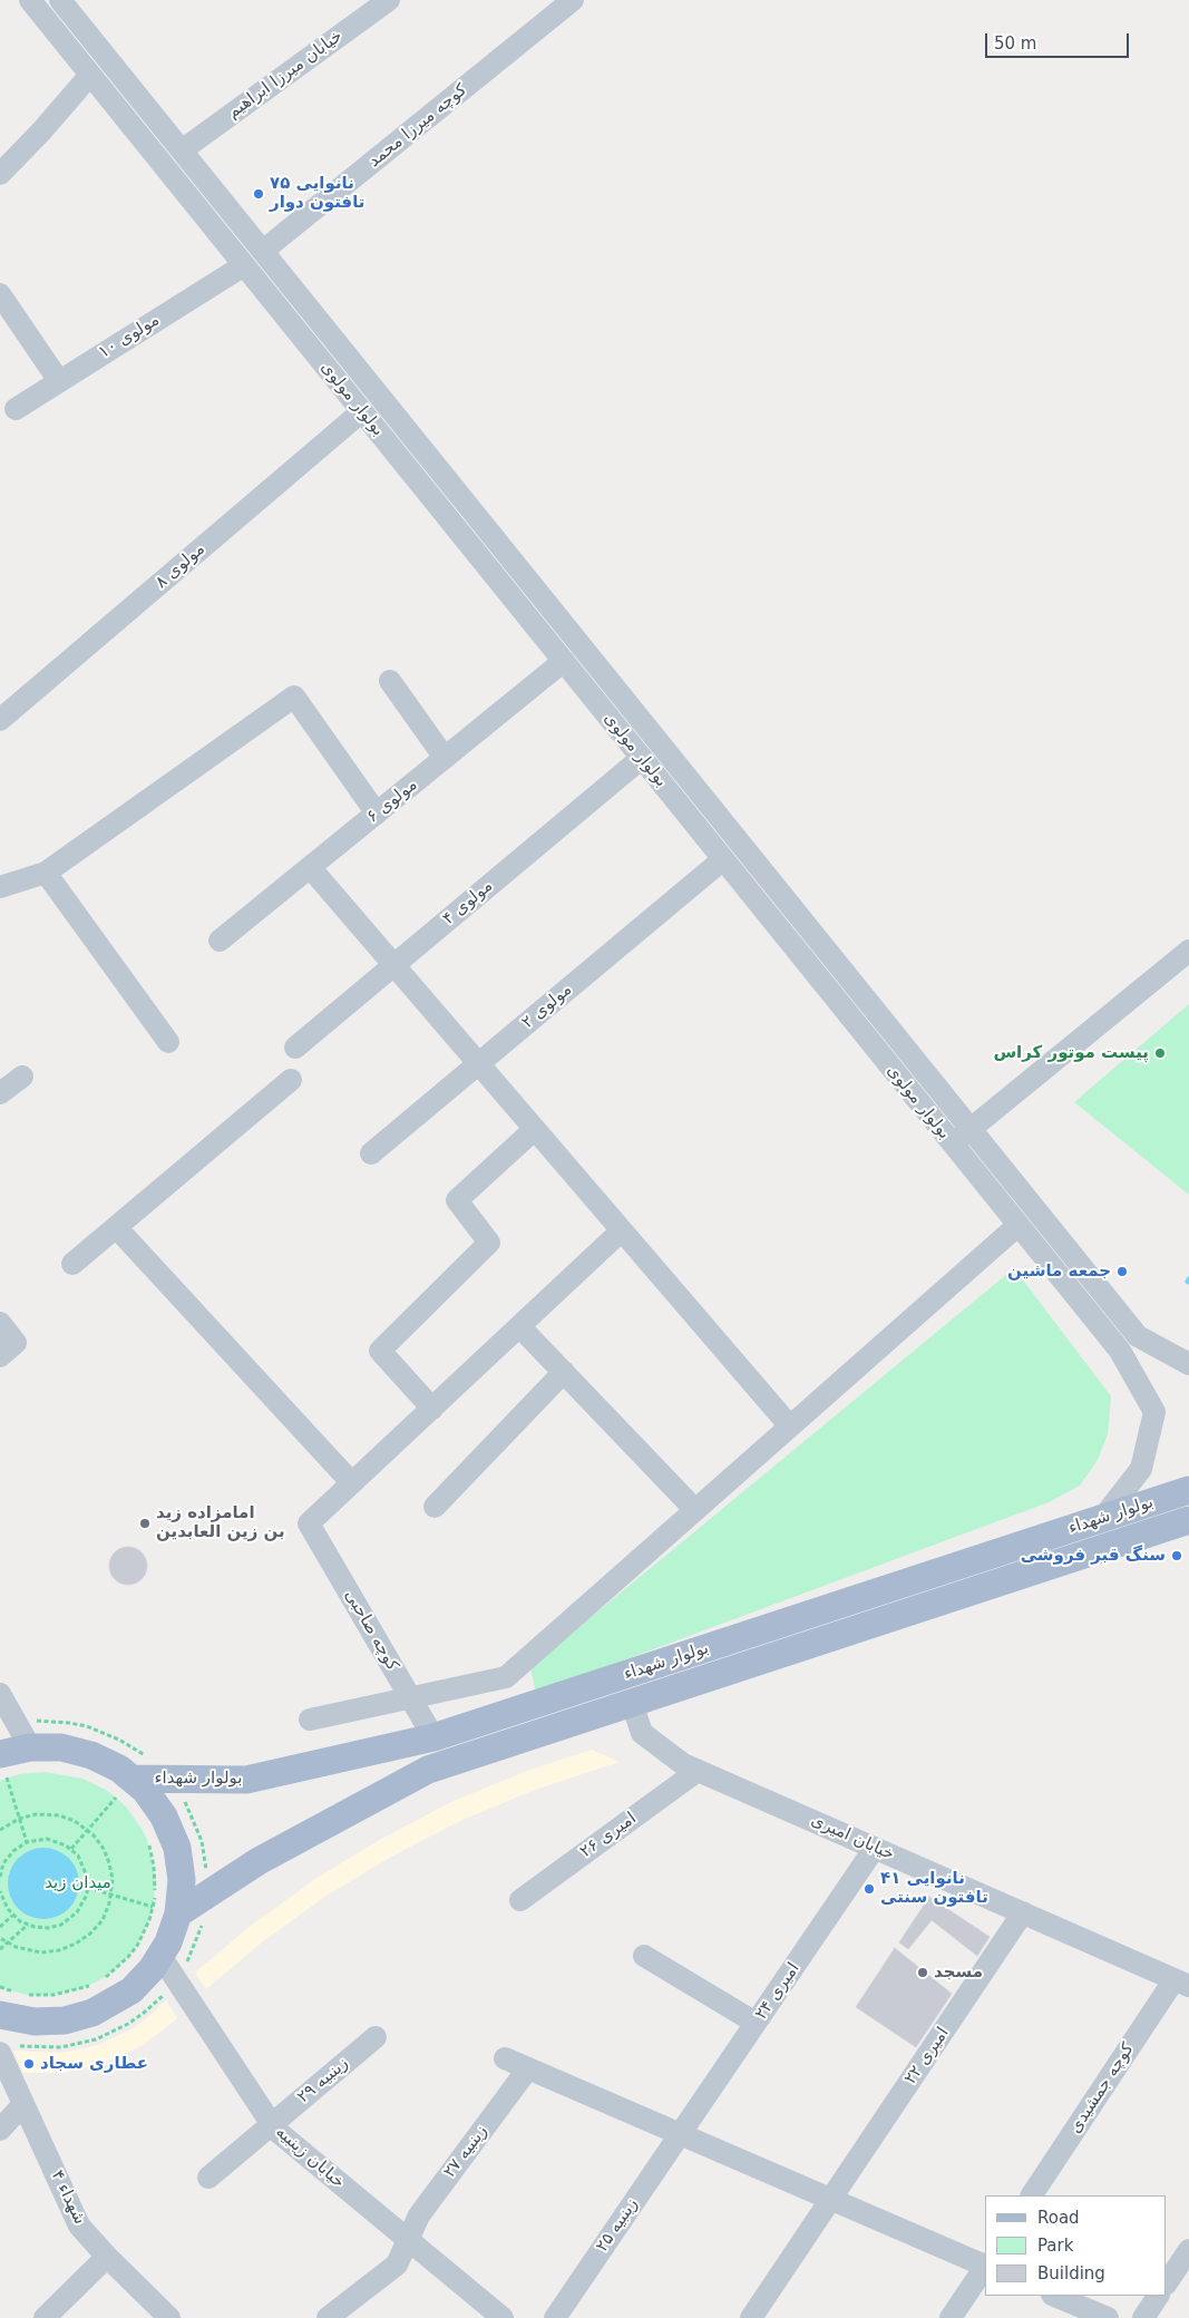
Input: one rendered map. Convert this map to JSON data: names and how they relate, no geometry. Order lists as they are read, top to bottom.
{
  "streets": {
    "main road": ["بولوار شهداء"],
    "street": [
      "خیابان میرزا ابراهیم",
      "کوچه میرزا محمد",
      "مولوی ۱۰",
      "بولوار مولوی",
      "مولوی ۸",
      "مولوی ۶",
      "مولوی ۴",
      "مولوی ۲",
      "کوچه صاحبی",
      "امیری ۲۶",
      "خیابان امیری",
      "امیری ۲۴",
      "امیری ۲۲",
      "زینبیه ۲۹",
      "کوچه جمشیدی",
      "زینبیه ۲۷",
      "خیابان زینبیه",
      "شهداء ۴",
      "زینبیه ۲۵"
    ]
  },
  "crossings": [
    ["خیابان میرزا ابراهیم", "بولوار مولوی"],
    ["کوچه میرزا محمد", "بولوار مولوی"],
    ["مولوی ۱۰", "بولوار مولوی"],
    ["بولوار مولوی", "مولوی ۸"],
    ["بولوار مولوی", "مولوی ۶"],
    ["بولوار مولوی", "مولوی ۴"],
    ["بولوار مولوی", "مولوی ۲"],
    ["بولوار مولوی", "بولوار شهداء"],
    ["بولوار شهداء", "کوچه صاحبی"],
    ["بولوار شهداء", "خیابان امیری"],
    ["امیری ۲۶", "خیابان امیری"],
    ["خیابان امیری", "امیری ۲۴"],
    ["خیابان امیری", "امیری ۲۲"],
    ["خیابان امیری", "کوچه جمشیدی"],
    ["امیری ۲۴", "زینبیه ۲۵"],
    ["زینبیه ۲۹", "خیابان زینبیه"],
    ["زینبیه ۲۷", "خیابان زینبیه"]
  ],
  "parks": ["میدان زید"],
  "places": [
    "نانوایی ۷۵ تافتون دوار",
    "پیست موتور کراس",
    "جمعه ماشین",
    "امامزاده زید بن زین العابدین",
    "سنگ قبر فروشی",
    "نانوایی ۴۱ تافتون سنتی",
    "مسجد",
    "عطاری سجاد"
  ],
  "legend": ["Road", "Park", "Building"],
  "scale_bar": "50 m"
}
